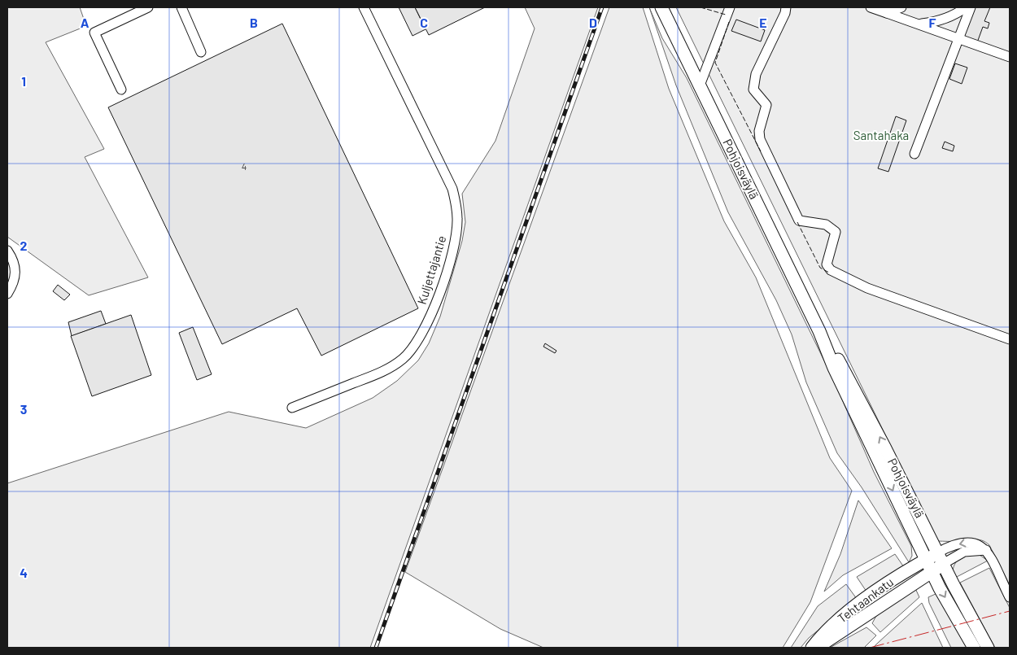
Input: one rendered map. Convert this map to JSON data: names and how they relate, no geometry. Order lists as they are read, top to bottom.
{
  "streets": {
    "main road": ["Pohjoisväylä", "Tehtaankatu"],
    "street": ["Kuljettajantie"]
  },
  "crossings": [
    ["Pohjoisväylä", "Tehtaankatu"]
  ],
  "parks": ["Santahaka"],
  "house_numbers": ["4"],
  "grid": {
    "columns": [
      "A",
      "B",
      "C",
      "D",
      "E",
      "F"
    ],
    "rows": [
      "1",
      "2",
      "3",
      "4"
    ]
  }
}
